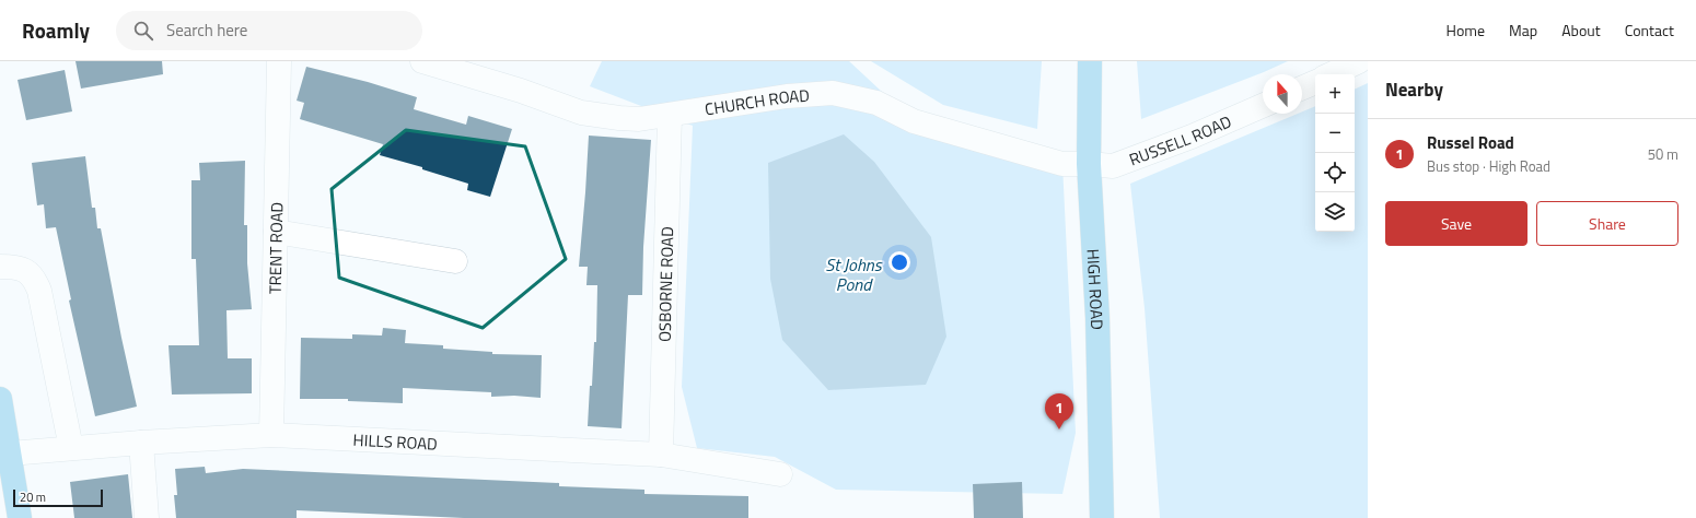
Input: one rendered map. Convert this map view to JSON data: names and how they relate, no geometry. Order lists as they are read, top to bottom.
{
  "streets": {
    "main road": ["HIGH ROAD"],
    "street": [
      "CHURCH ROAD",
      "RUSSELL ROAD",
      "TRENT ROAD",
      "OSBORNE ROAD",
      "HILLS ROAD"
    ]
  },
  "crossings": [
    ["CHURCH ROAD", "RUSSELL ROAD"],
    ["CHURCH ROAD", "OSBORNE ROAD"],
    ["CHURCH ROAD", "HIGH ROAD"],
    ["RUSSELL ROAD", "HIGH ROAD"],
    ["TRENT ROAD", "HILLS ROAD"],
    ["OSBORNE ROAD", "HILLS ROAD"]
  ],
  "water": ["St Johns Pond"],
  "scale_bar": "20 m",
  "north": "top",
  "page": {
    "header": "Roamly",
    "search": "Search here",
    "nav": [
      "Home",
      "Map",
      "About",
      "Contact"
    ],
    "heading": "Nearby",
    "map_buttons": ["+", "−"],
    "list": [
      {
        "mark": "1",
        "name": "Russel Road",
        "note": "Bus stop · High Road",
        "value": "50 m"
      }
    ],
    "buttons": ["Save", "Share"],
    "pins": "1",
    "scale": "20 m"
  }
}
